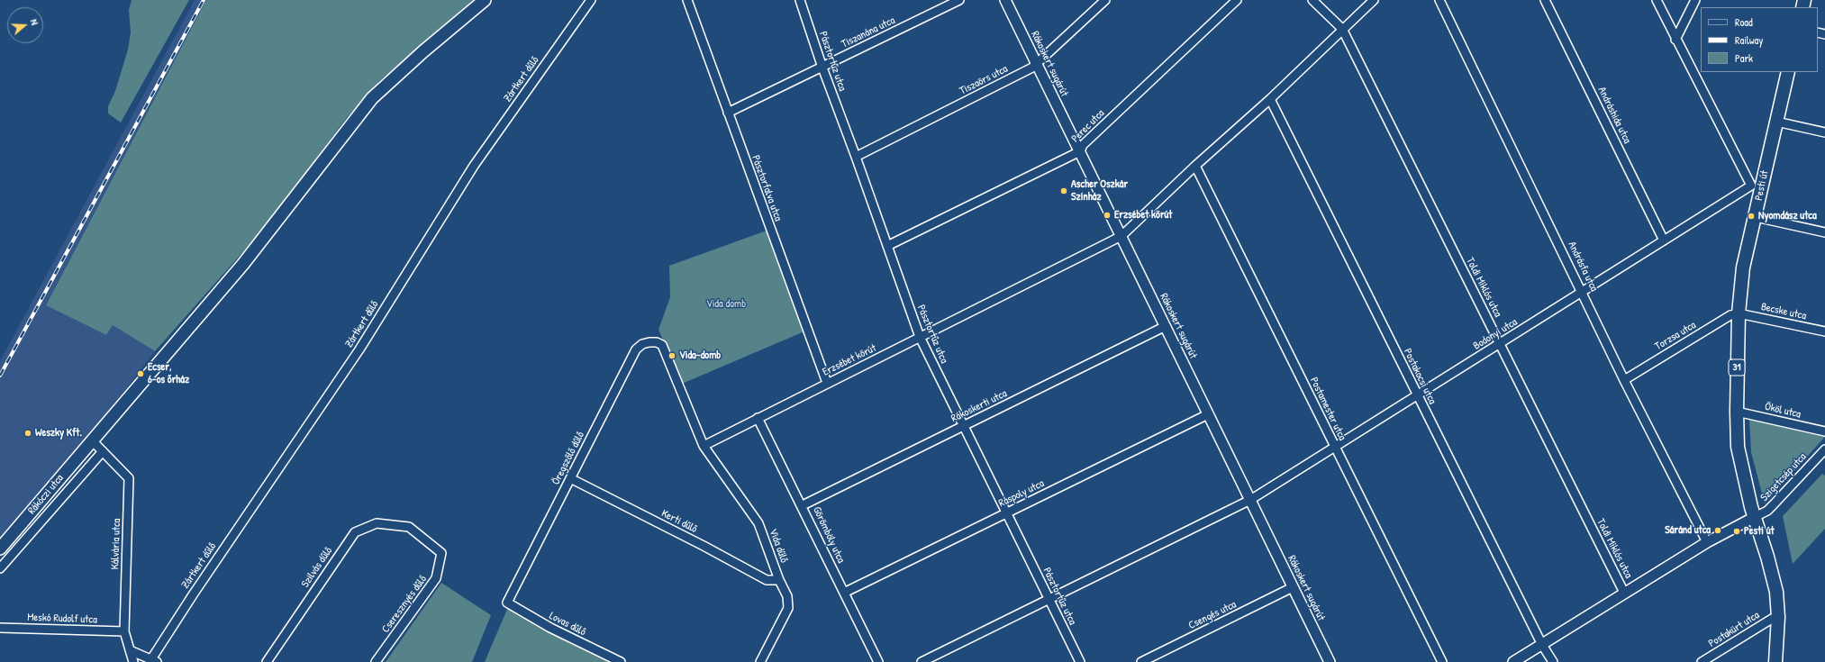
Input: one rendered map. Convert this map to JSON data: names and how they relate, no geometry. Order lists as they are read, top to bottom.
{
  "streets": {
    "main road": ["Pesti út", "31", "Rákóczi utca"],
    "street": [
      "Tiszanána utca",
      "Pásztortűz utca",
      "Rákoskert sugárút",
      "Zártkert dűlő",
      "Tiszaörs utca",
      "Andráshida utca",
      "Perec utca",
      "Pásztorfalva utca",
      "Andrásfa utca",
      "Toldi Miklós utca",
      "Becske utca",
      "Bodonyi utca",
      "Torzsa utca",
      "Erzsébet körút",
      "Postakocsi utca",
      "Rákoskerti utca",
      "Postamester utca",
      "Ököl utca",
      "Öregszőlő dűlő",
      "Szigetcsép utca",
      "Ráspoly utca",
      "Kerti dűlő",
      "Görömböly utca",
      "Kálvária utca",
      "Vida dűlő",
      "Szilvás dűlő",
      "Cseresznyés dűlő",
      "Csengés utca",
      "Meskó Rudolf utca",
      "Lovas dűlő",
      "Postakürt utca"
    ]
  },
  "crossings": [
    ["Tiszanána utca", "Pásztortűz utca"],
    ["Tiszanána utca", "Pásztorfalva utca"],
    ["Pásztortűz utca", "Tiszaörs utca"],
    ["Pásztortűz utca", "Perec utca"],
    ["Pásztortűz utca", "Bodonyi utca"],
    ["Pásztortűz utca", "Erzsébet körút"],
    ["Pásztortűz utca", "Rákoskerti utca"],
    ["Pásztortűz utca", "Ráspoly utca"],
    ["Rákoskert sugárút", "Tiszaörs utca"],
    ["Rákoskert sugárút", "Perec utca"],
    ["Rákoskert sugárút", "Bodonyi utca"],
    ["Rákoskert sugárút", "Erzsébet körút"],
    ["Rákoskert sugárút", "Rákoskerti utca"],
    ["Rákoskert sugárút", "Ráspoly utca"],
    ["Rákoskert sugárút", "Csengés utca"],
    ["Andráshida utca", "Bodonyi utca"],
    ["Pesti út", "Becske utca"],
    ["Pesti út", "Bodonyi utca"],
    ["Pesti út", "Torzsa utca"],
    ["Pesti út", "Ököl utca"],
    ["Pesti út", "Szigetcsép utca"],
    ["Pesti út", "Postakürt utca"],
    ["Pásztorfalva utca", "Erzsébet körút"],
    ["Andrásfa utca", "Bodonyi utca"],
    ["Andrásfa utca", "Torzsa utca"],
    ["Toldi Miklós utca", "Bodonyi utca"],
    ["Toldi Miklós utca", "Erzsébet körút"],
    ["Becske utca", "Torzsa utca"],
    ["Bodonyi utca", "Postakocsi utca"],
    ["Bodonyi utca", "Postamester utca"],
    ["Erzsébet körút", "Postakocsi utca"],
    ["Erzsébet körút", "Postamester utca"],
    ["Erzsébet körút", "Görömböly utca"],
    ["Erzsébet körút", "Vida dűlő"],
    ["Rákoskerti utca", "Görömböly utca"],
    ["Öregszőlő dűlő", "Kerti dűlő"],
    ["Öregszőlő dűlő", "Vida dűlő"],
    ["Öregszőlő dűlő", "Lovas dűlő"],
    ["Ráspoly utca", "Görömböly utca"],
    ["Rákóczi utca", "Kálvária utca"],
    ["Kerti dűlő", "Vida dűlő"],
    ["Kálvária utca", "Meskó Rudolf utca"],
    ["Szilvás dűlő", "Cseresznyés dűlő"]
  ],
  "parks": ["Vida domb"],
  "places": [
    "Ascher Oszkár Színház",
    "Erzsébet körút",
    "Nyomdász utca",
    "Vida-domb",
    "Ecser, 6-os őrház",
    "Weszky Kft.",
    "Sáránd utca",
    "Pesti út"
  ],
  "legend": ["Road", "Railway", "Park"],
  "north": "right"
}
